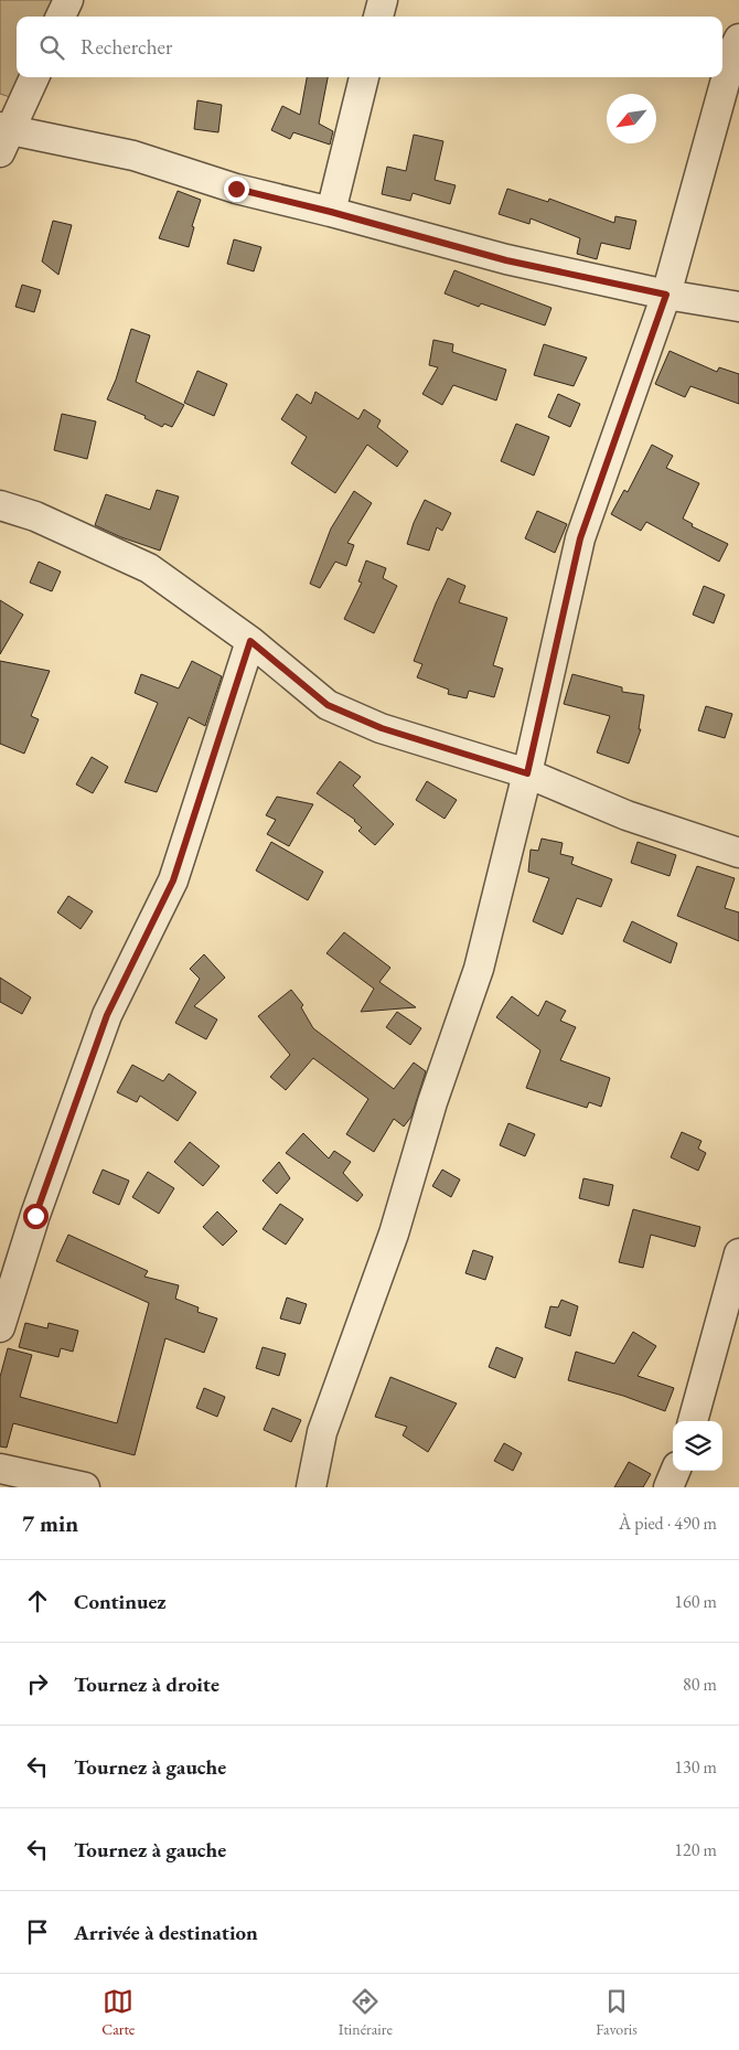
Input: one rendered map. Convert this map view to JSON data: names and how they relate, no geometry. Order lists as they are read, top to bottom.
{
  "north": "bottom left",
  "page": {
    "search": "Rechercher",
    "heading": ["7 min", "À pied · 490 m"],
    "list": [
      ["Continuez", "160 m"],
      ["Tournez à droite", "80 m"],
      ["Tournez à gauche", "130 m"],
      ["Tournez à gauche", "120 m"],
      "Arrivée à destination"
    ],
    "nav": ["Carte", "Itinéraire", "Favoris"]
  }
}
